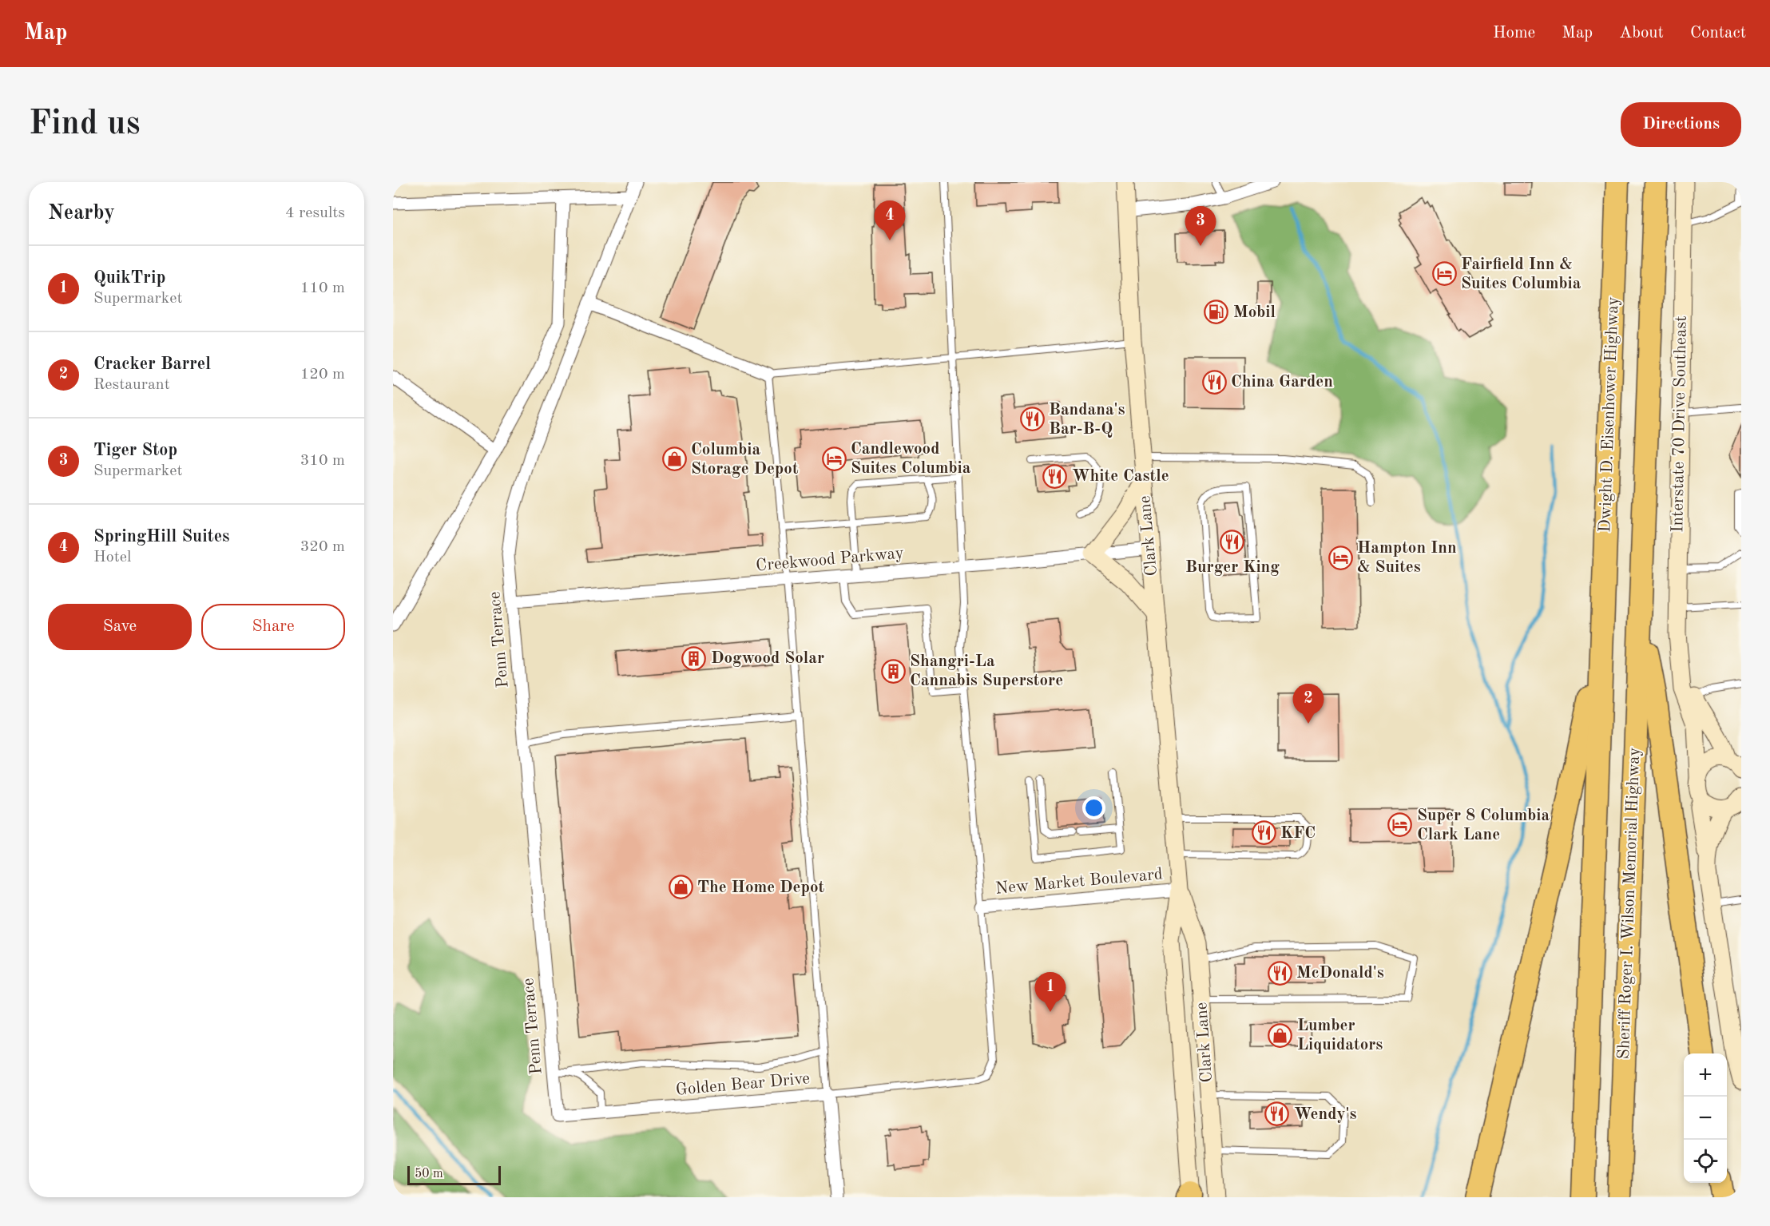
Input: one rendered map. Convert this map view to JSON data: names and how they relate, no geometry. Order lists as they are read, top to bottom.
{
  "streets": {
    "highway": ["Dwight D. Eisenhower Highway", "Sheriff Roger I. Wilson Memorial Highway"],
    "main road": ["Interstate 70 Drive Southeast", "Clark Lane"],
    "street": [
      "Creekwood Parkway",
      "Penn Terrace",
      "New Market Boulevard",
      "Golden Bear Drive"
    ]
  },
  "crossings": [
    ["Clark Lane", "Creekwood Parkway"],
    ["Clark Lane", "New Market Boulevard"],
    ["Creekwood Parkway", "Penn Terrace"],
    ["Penn Terrace", "Golden Bear Drive"]
  ],
  "places": {
    "hotel": [
      "Fairfield Inn & Suites Columbia",
      "Candlewood Suites Columbia",
      "Hampton Inn & Suites",
      "Super 8 Columbia Clark Lane"
    ],
    "fuel station": ["Mobil"],
    "restaurant": [
      "China Garden",
      "Bandana's Bar-B-Q",
      "White Castle",
      "Burger King",
      "KFC",
      "McDonald's",
      "Wendy's"
    ],
    "shop": ["Columbia Storage Depot", "The Home Depot", "Lumber Liquidators"],
    "building": ["Dogwood Solar", "Shangri-La Cannabis Superstore"]
  },
  "scale_bar": "50 m",
  "page": {
    "header": "Map",
    "nav": [
      "Home",
      "Map",
      "About",
      "Contact"
    ],
    "buttons": [
      "Directions",
      ["Save", "Share"]
    ],
    "title": "Find us",
    "heading": ["Nearby", "4 results"],
    "pins": [
      "4",
      "3",
      "2",
      "1"
    ],
    "list": [
      {
        "mark": "1",
        "name": "QuikTrip",
        "note": "Supermarket",
        "value": "110 m"
      },
      {
        "mark": "2",
        "name": "Cracker Barrel",
        "note": "Restaurant",
        "value": "120 m"
      },
      {
        "mark": "3",
        "name": "Tiger Stop",
        "note": "Supermarket",
        "value": "310 m"
      },
      {
        "mark": "4",
        "name": "SpringHill Suites",
        "note": "Hotel",
        "value": "320 m"
      }
    ],
    "map_buttons": ["+", "−"],
    "scale": "50 m"
  }
}
